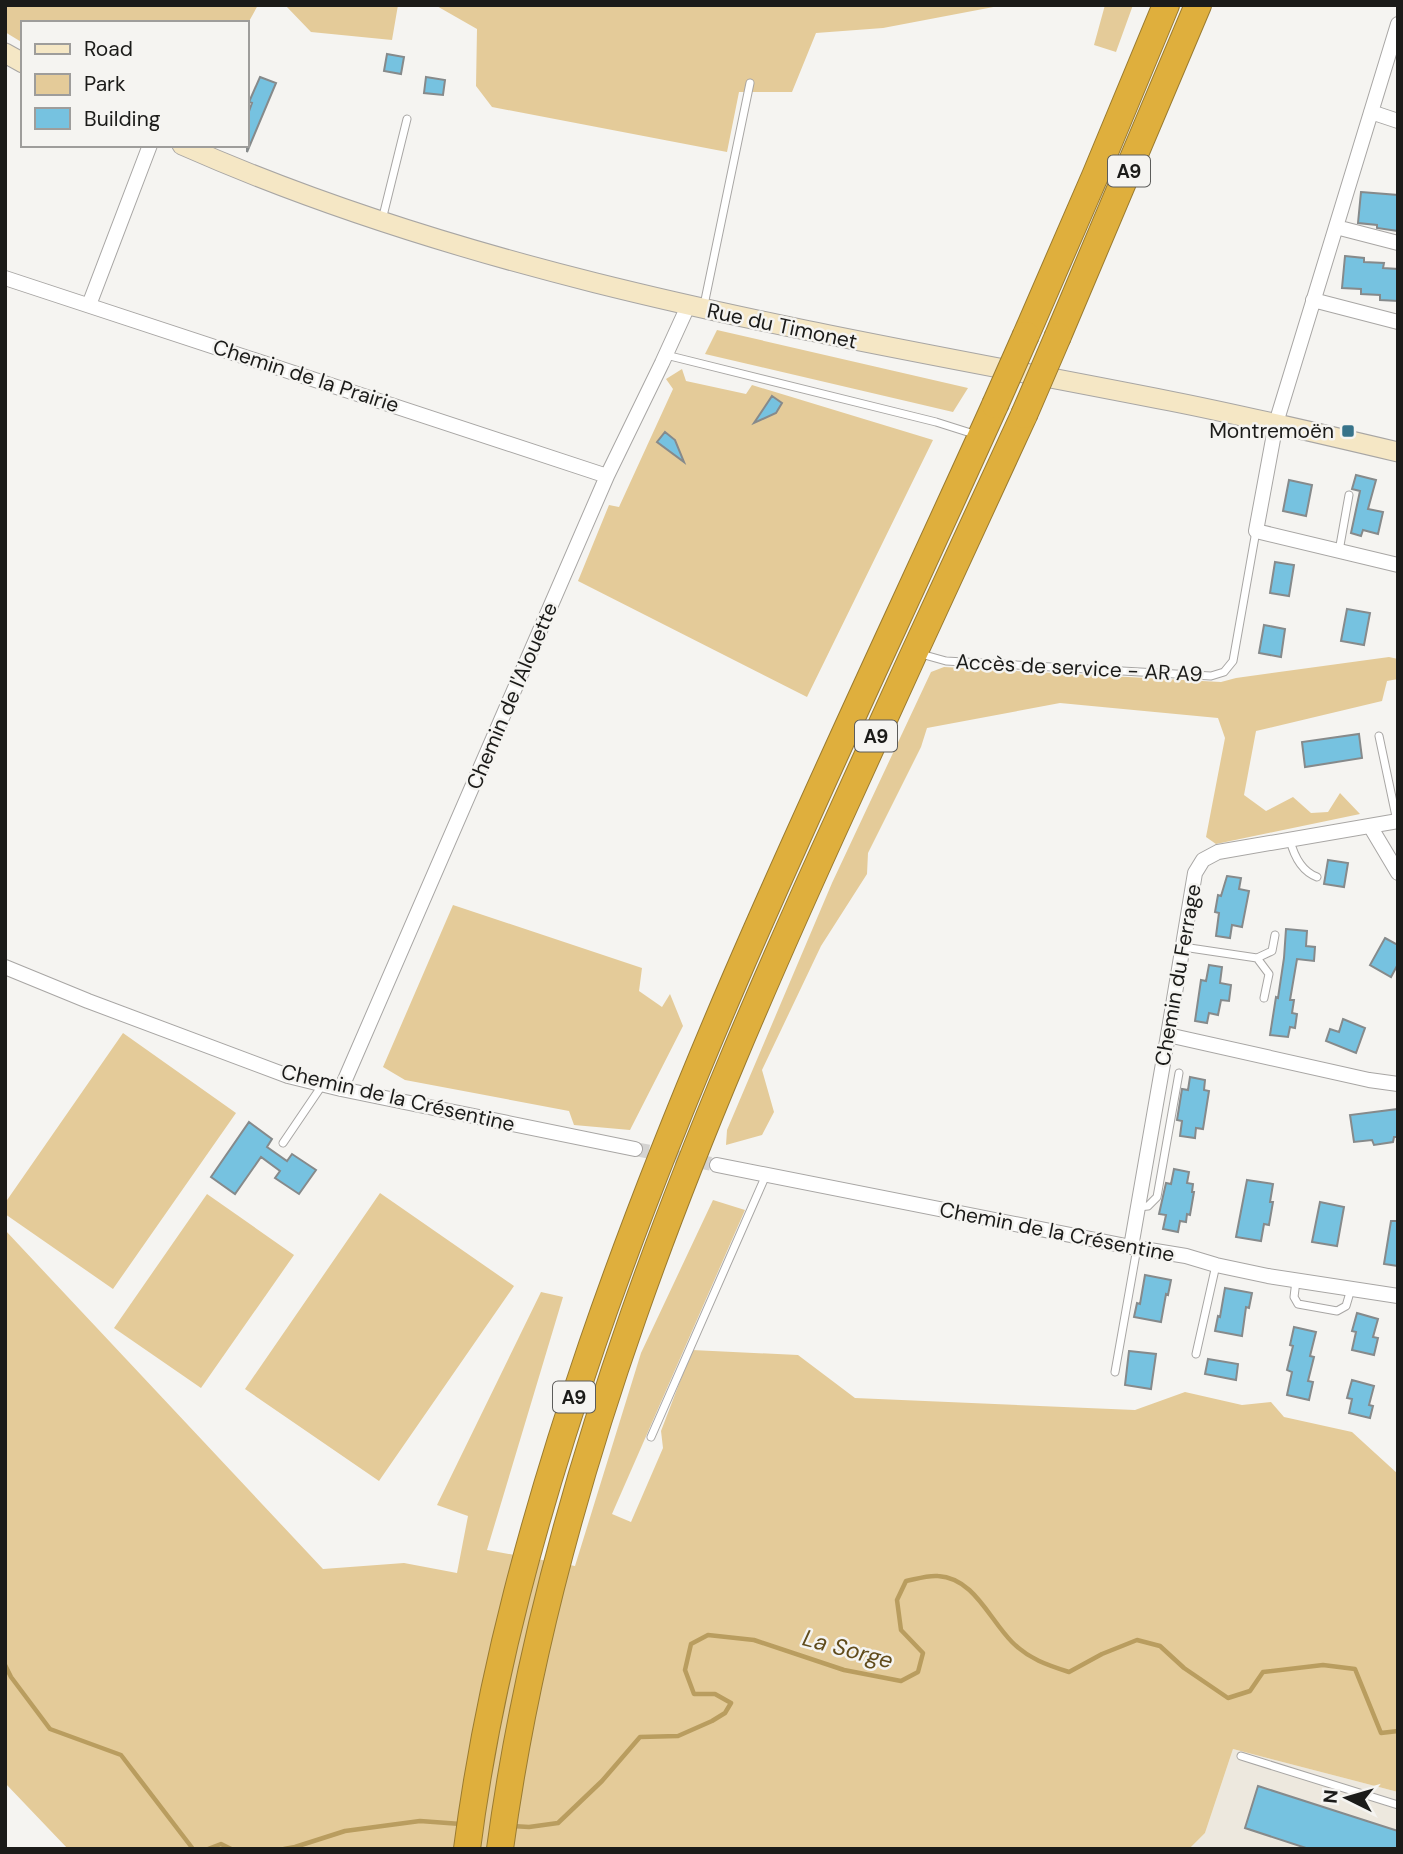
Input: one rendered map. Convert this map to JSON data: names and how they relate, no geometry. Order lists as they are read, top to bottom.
{
  "streets": {
    "highway": ["A9"],
    "main road": ["Rue du Timonet"],
    "street": [
      "Chemin de la Prairie",
      "Chemin de l'Alouette",
      "Chemin du Ferrage",
      "Chemin de la Crésentine"
    ],
    "lane": ["Accès de service - AR A9"]
  },
  "crossings": [
    ["A9", "Accès de service - AR A9"],
    ["Rue du Timonet", "Chemin de l'Alouette"],
    ["Chemin de la Prairie", "Chemin de l'Alouette"],
    ["Chemin de l'Alouette", "Chemin de la Crésentine"],
    ["Chemin du Ferrage", "Chemin de la Crésentine"]
  ],
  "water": ["La Sorge"],
  "places": {
    "transit": ["Montremoën"]
  },
  "legend": ["Road", "Park", "Building"],
  "north": "left"
}
